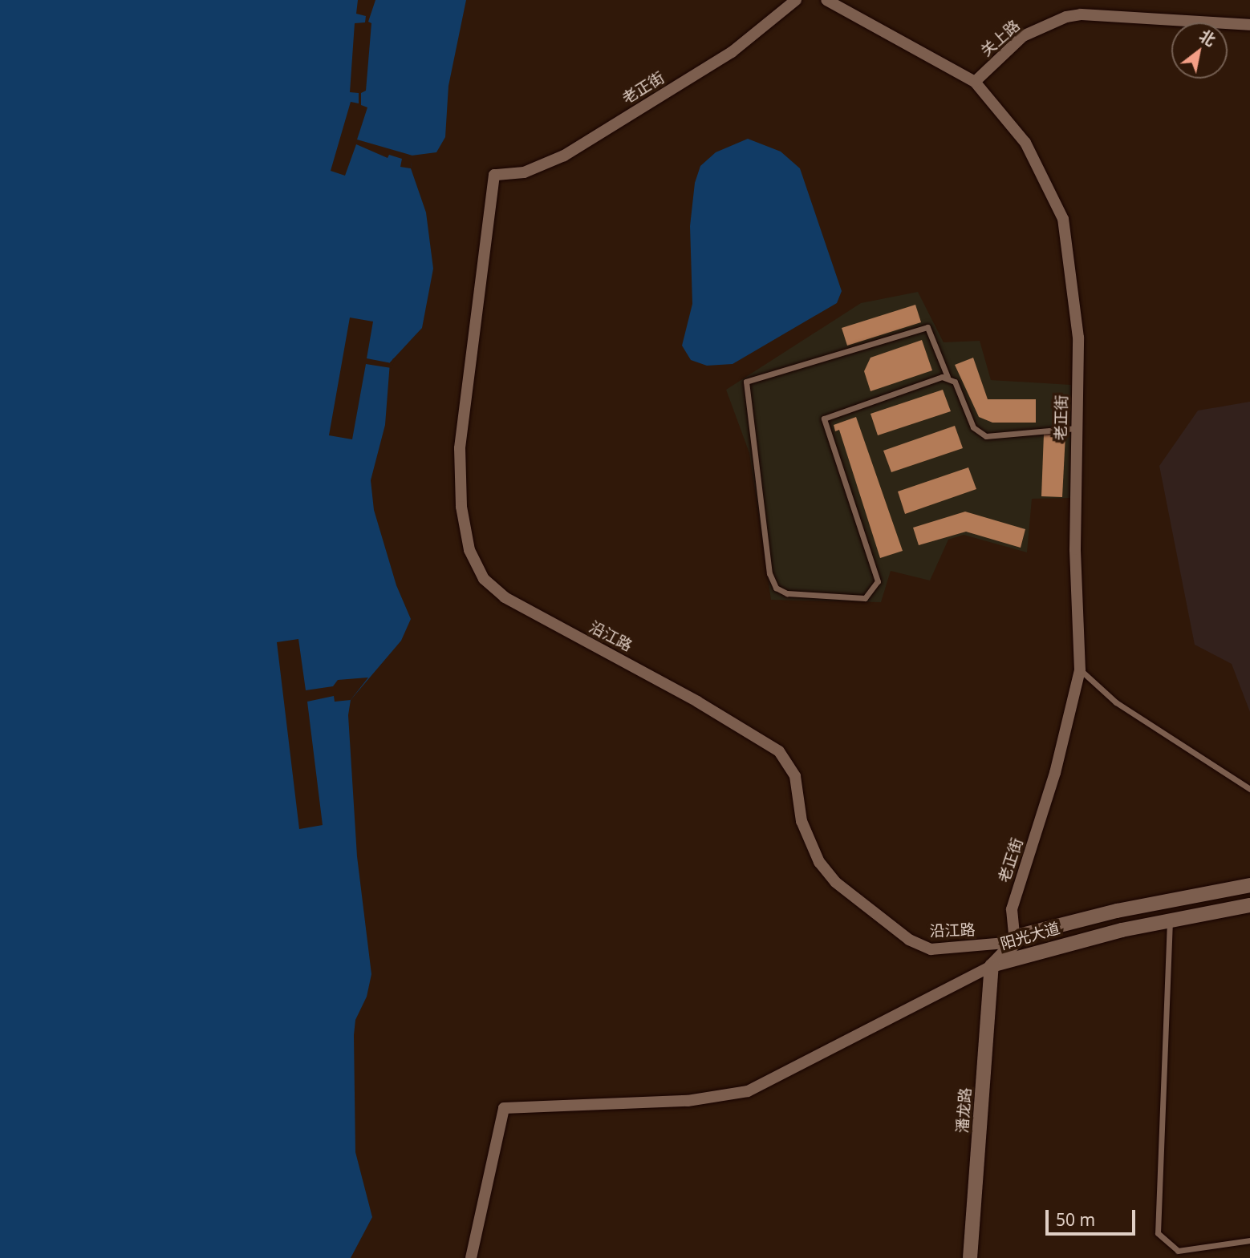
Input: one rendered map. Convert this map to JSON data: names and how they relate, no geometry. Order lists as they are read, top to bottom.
{
  "streets": {
    "street": [
      "关上路",
      "老正街",
      "沿江路",
      "阳光大道",
      "潘龙路"
    ]
  },
  "crossings": [
    ["关上路", "老正街"],
    ["老正街", "沿江路"],
    ["老正街", "阳光大道"],
    ["沿江路", "阳光大道"],
    ["阳光大道", "潘龙路"]
  ],
  "scale_bar": "50 m",
  "north": "top right"
}
